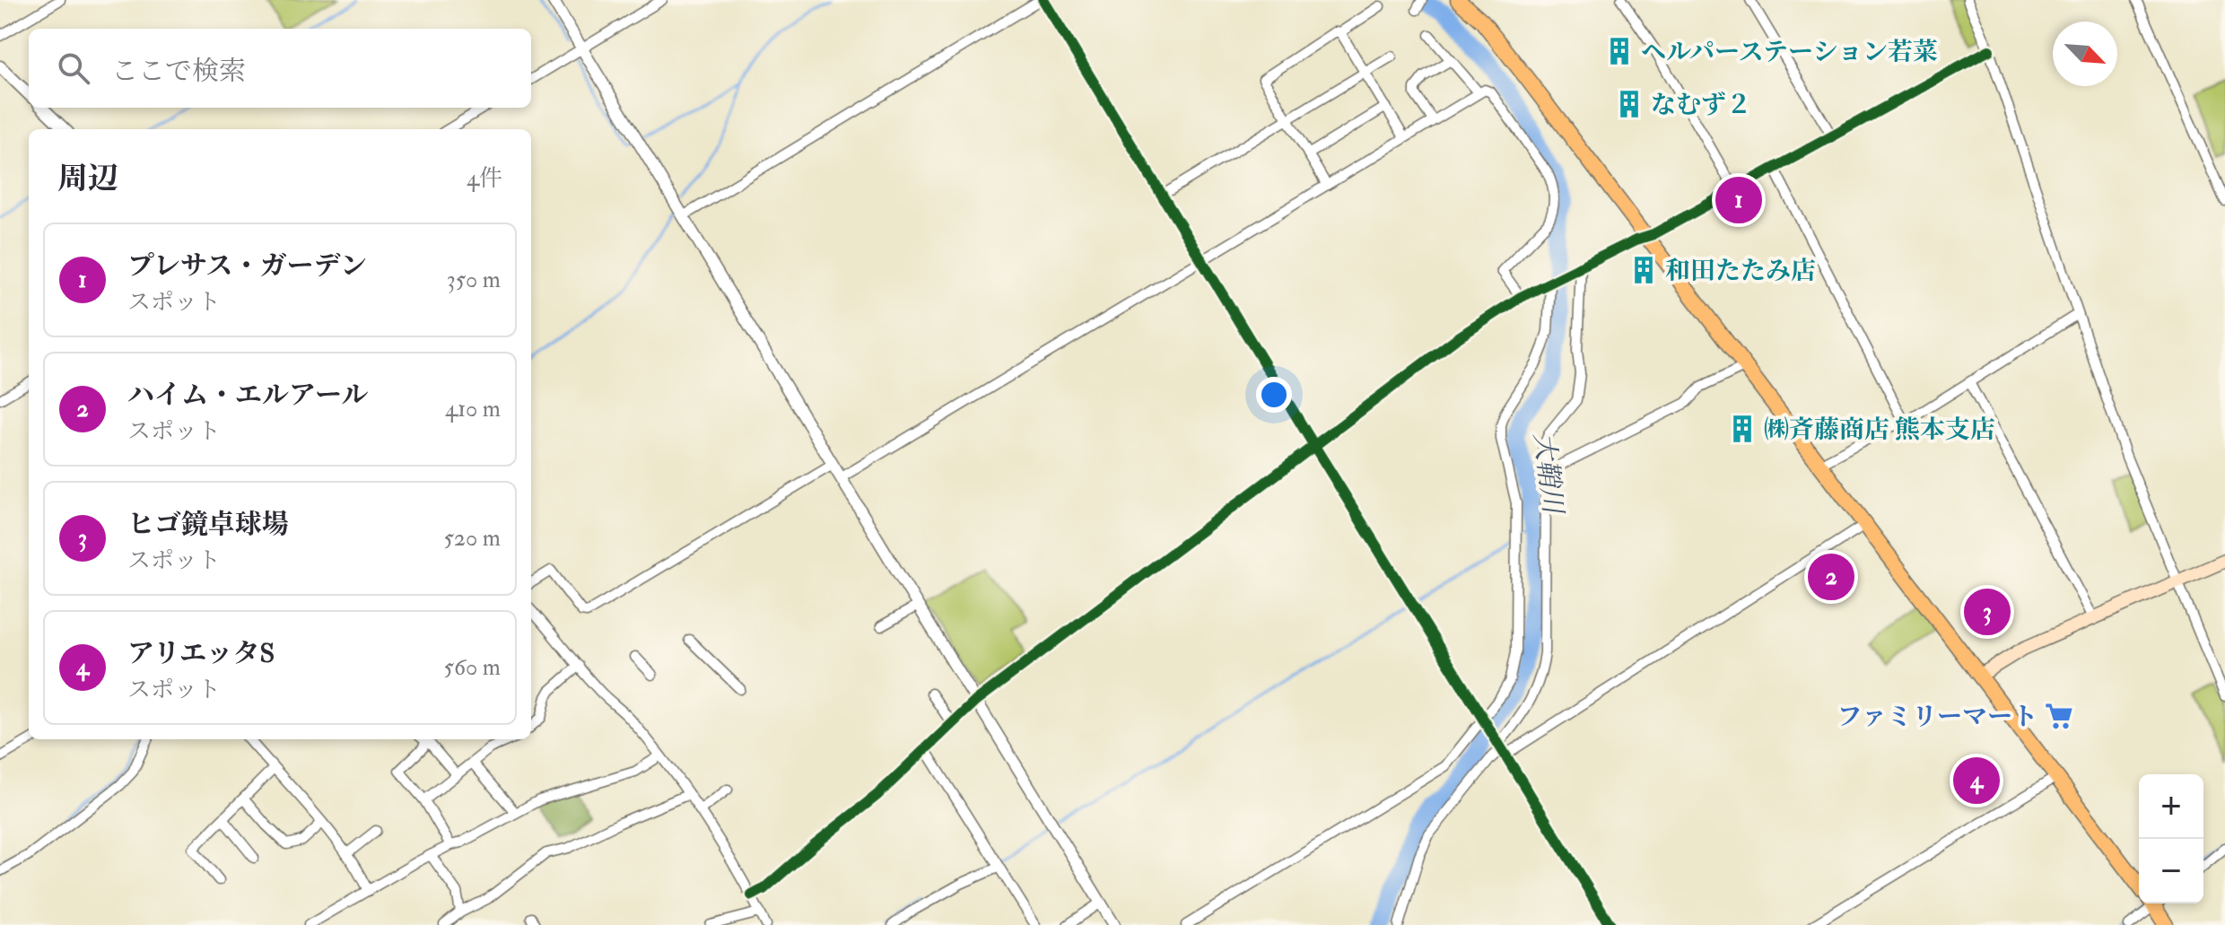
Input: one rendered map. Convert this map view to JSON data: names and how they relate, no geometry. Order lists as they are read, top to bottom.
{
  "water": ["大鞘川"],
  "places": {
    "building": [
      "ヘルパーステーション若菜",
      "なむず２",
      "和田たたみ店",
      "㈱斉藤商店 熊本支店"
    ],
    "supermarket": ["ファミリーマート"]
  },
  "north": "bottom right",
  "page": {
    "search": "ここで検索",
    "heading": ["周辺", "4件"],
    "pins": [
      "1",
      "2",
      "3",
      "4"
    ],
    "list": [
      {
        "mark": "1",
        "name": "プレサス・ガーデン",
        "note": "スポット",
        "value": "350 m"
      },
      {
        "mark": "2",
        "name": "ハイム・エルアール",
        "note": "スポット",
        "value": "410 m"
      },
      {
        "mark": "3",
        "name": "ヒゴ鏡卓球場",
        "note": "スポット",
        "value": "520 m"
      },
      {
        "mark": "4",
        "name": "アリエッタS",
        "note": "スポット",
        "value": "560 m"
      }
    ],
    "map_buttons": ["+", "−"]
  }
}
